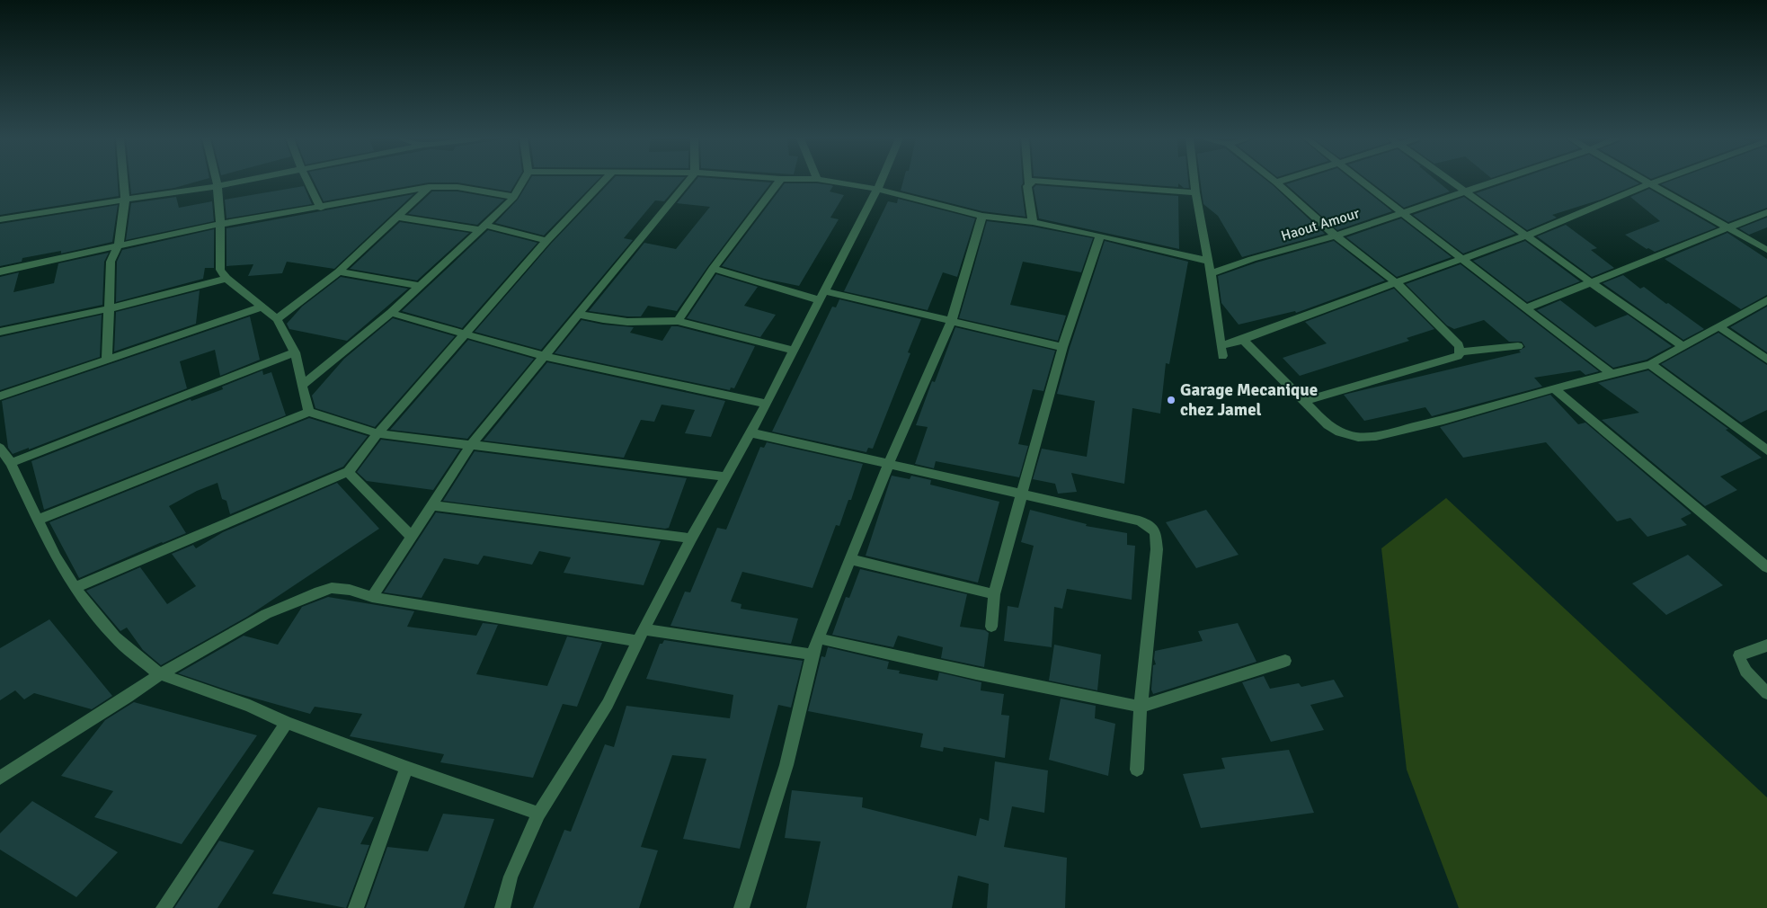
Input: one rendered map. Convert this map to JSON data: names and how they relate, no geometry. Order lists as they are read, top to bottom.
{
  "streets": {
    "street": ["Haout Amour"]
  },
  "places": ["Garage Mecanique chez Jamel"]
}
